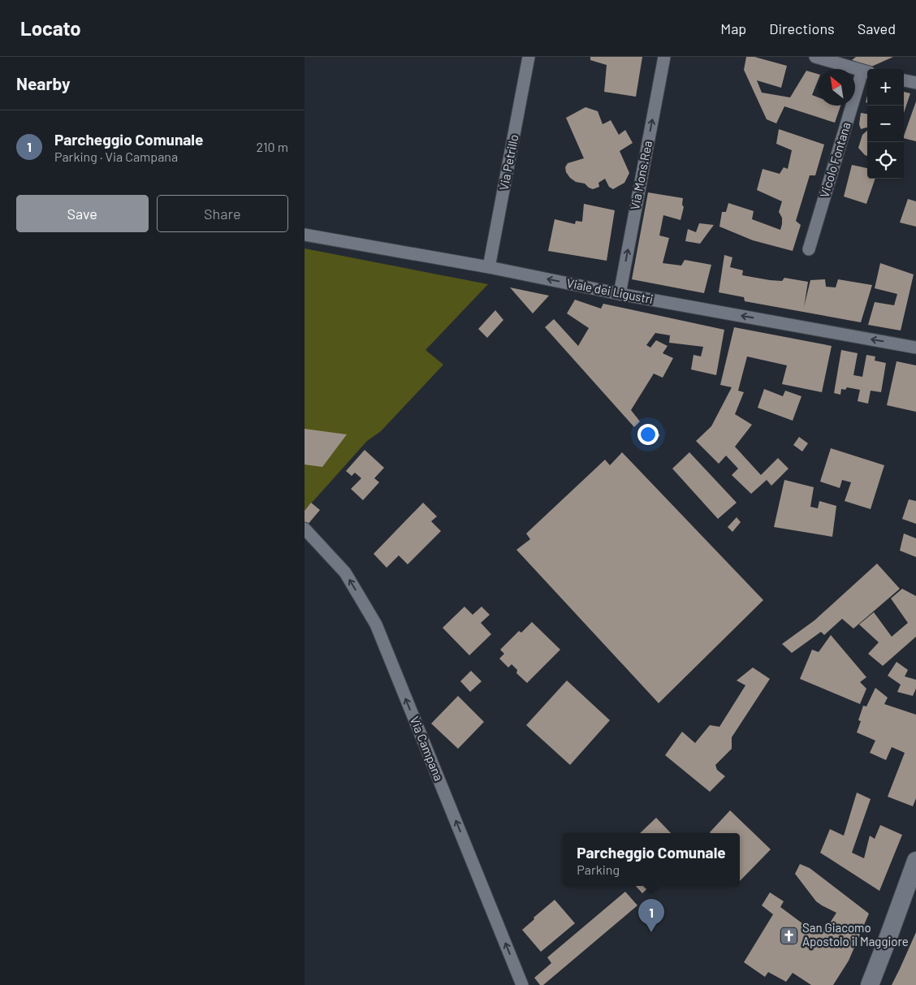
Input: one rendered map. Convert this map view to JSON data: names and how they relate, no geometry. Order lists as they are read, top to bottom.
{
  "streets": {
    "street": [
      "Vicolo Fontana",
      "Via Petrillo",
      "Via Mons.Rea",
      "Viale dei Ligustri",
      "Via Campana"
    ]
  },
  "crossings": [
    ["Via Petrillo", "Viale dei Ligustri"],
    ["Via Mons.Rea", "Viale dei Ligustri"]
  ],
  "one_way": ["Via Mons.Rea", "Viale dei Ligustri", "Via Campana"],
  "places": {
    "church": ["San Giacomo Apostolo il Maggiore"]
  },
  "north": "top left",
  "page": {
    "header": "Locato",
    "nav": ["Map", "Directions", "Saved"],
    "heading": "Nearby",
    "map_buttons": ["+", "−"],
    "list": [
      {
        "mark": "1",
        "name": "Parcheggio Comunale",
        "note": "Parking · Via Campana",
        "value": "210 m"
      }
    ],
    "buttons": ["Save", "Share"],
    "popup": ["Parcheggio Comunale", "Parking"],
    "pins": "1"
  }
}
